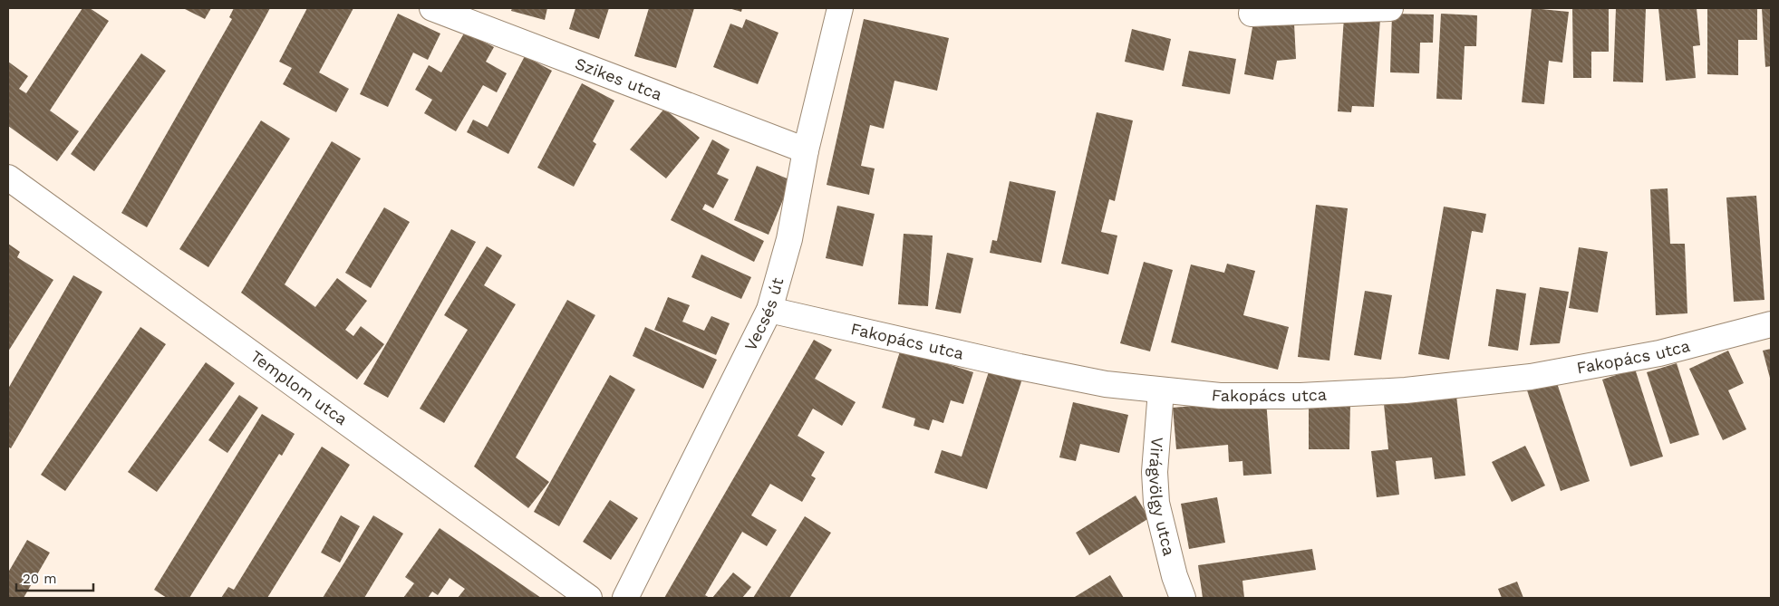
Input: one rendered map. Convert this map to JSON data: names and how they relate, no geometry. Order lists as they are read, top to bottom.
{
  "streets": {
    "street": [
      "Szikes utca",
      "Vecsés út",
      "Fakopács utca",
      "Templom utca",
      "Virágvölgy utca"
    ]
  },
  "crossings": [
    ["Szikes utca", "Vecsés út"],
    ["Vecsés út", "Fakopács utca"],
    ["Fakopács utca", "Virágvölgy utca"]
  ],
  "scale_bar": "20 m"
}
